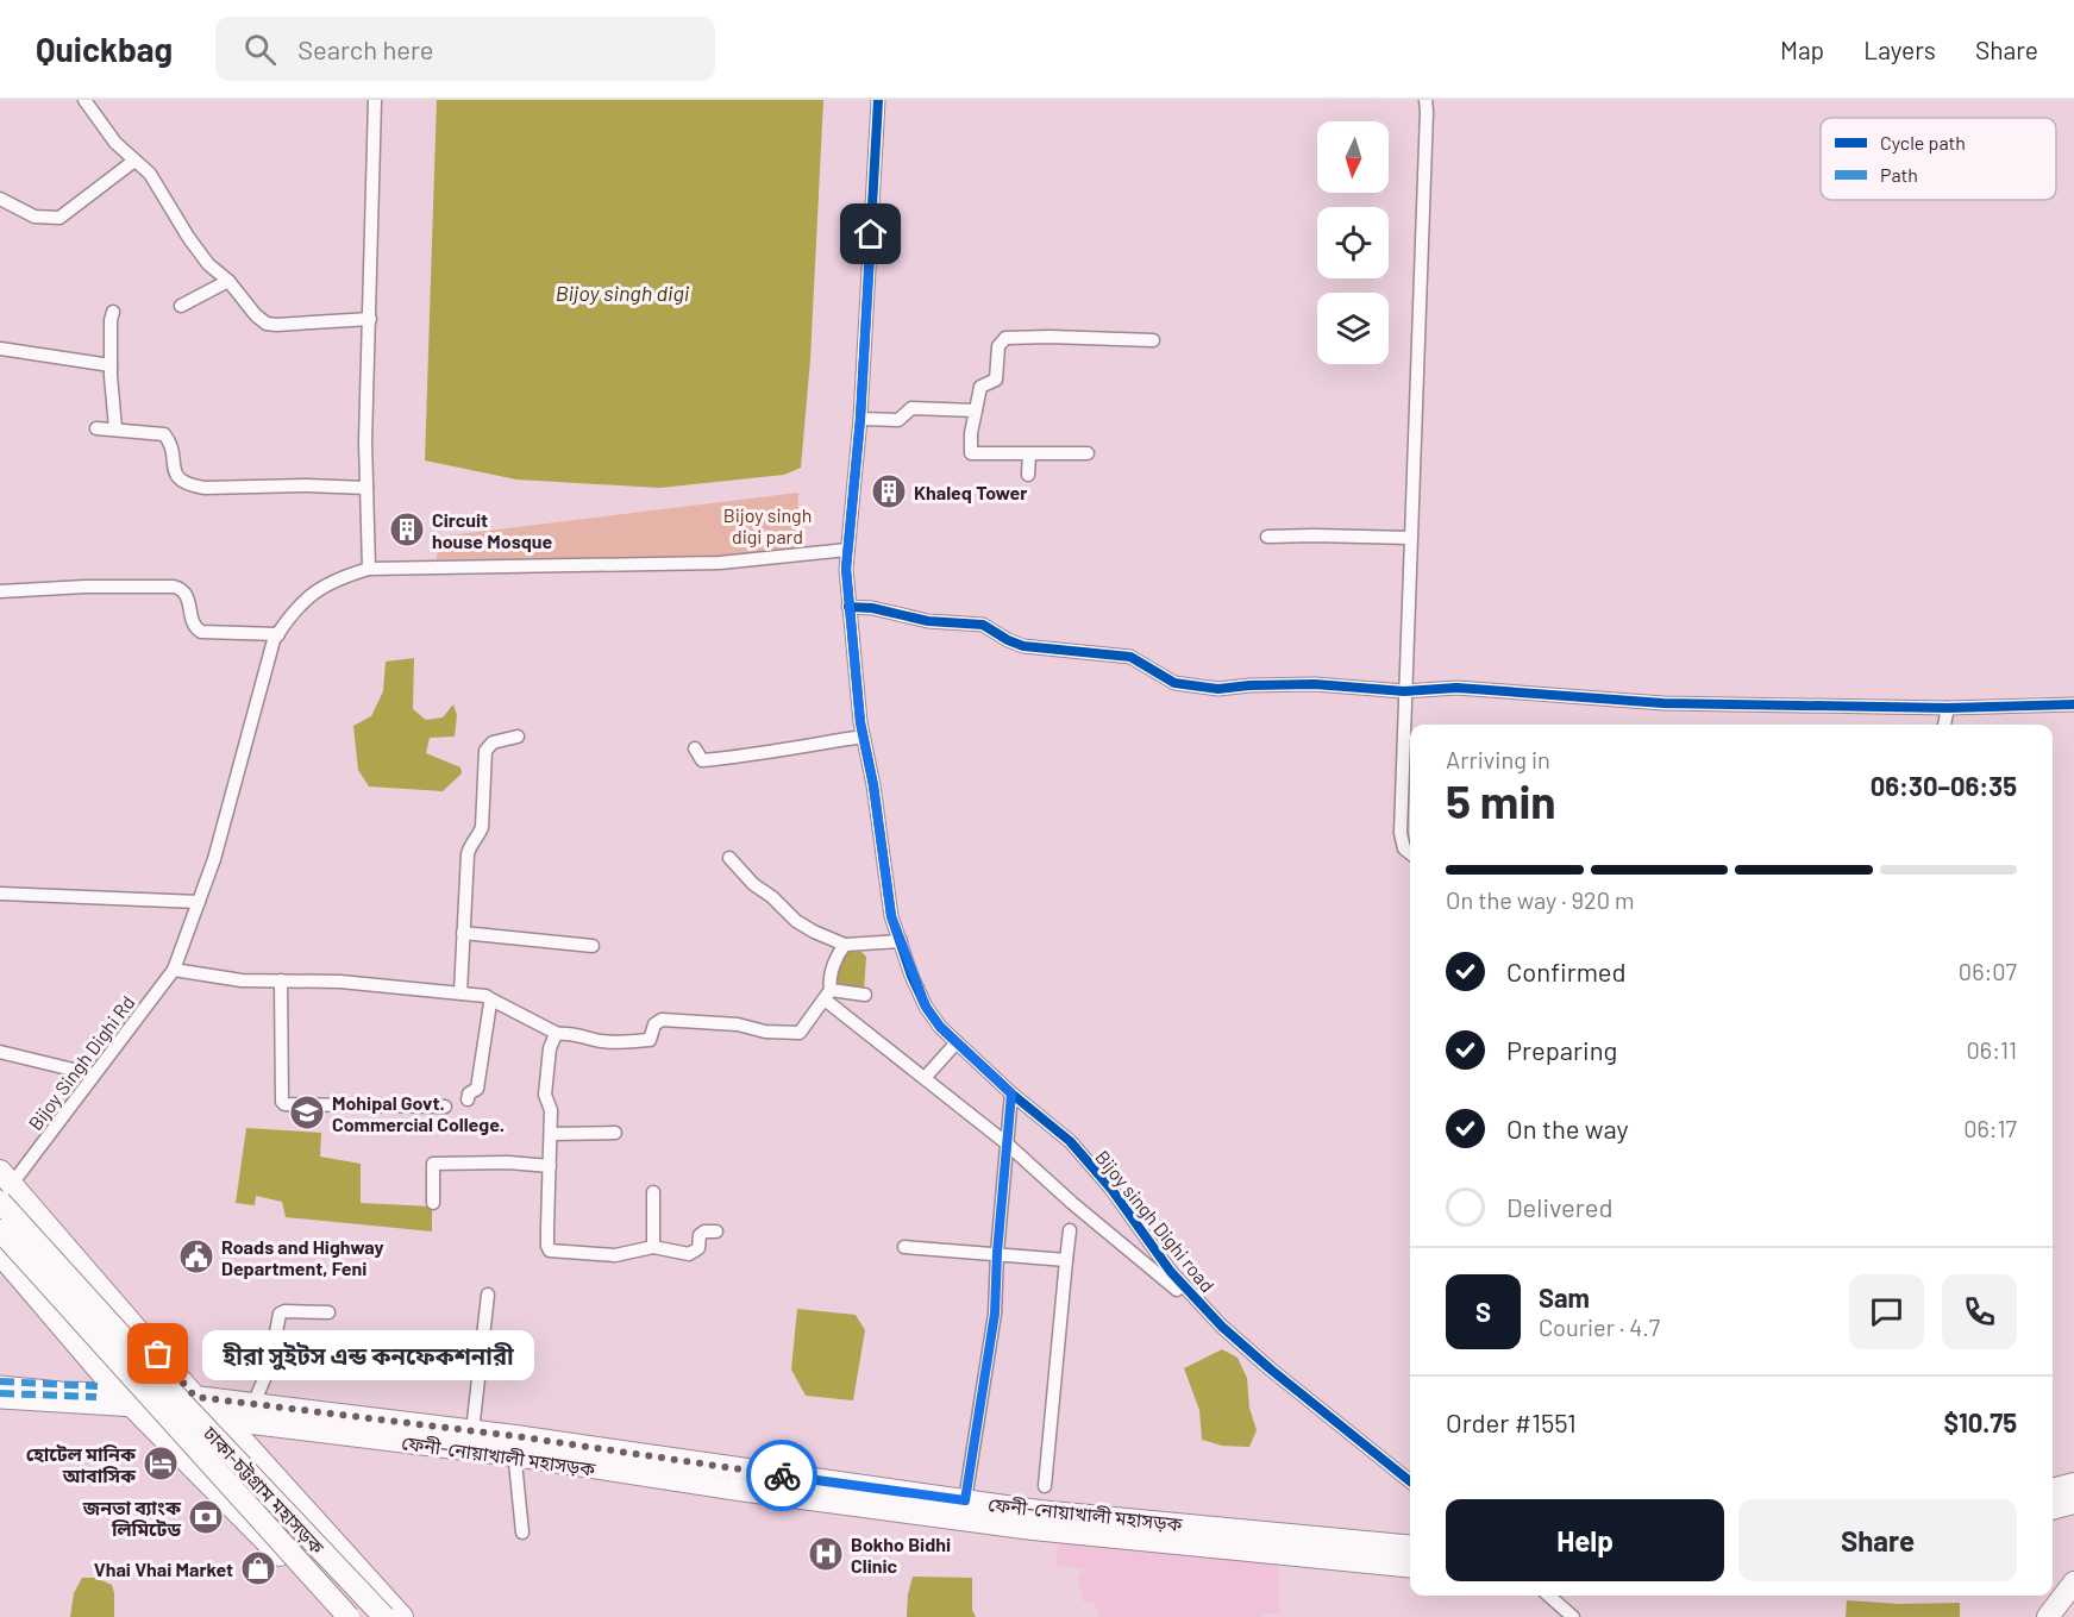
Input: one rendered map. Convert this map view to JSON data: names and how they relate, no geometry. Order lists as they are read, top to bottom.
{
  "streets": {
    "highway": ["ফেনী-নোয়াখালী মহাসড়ক", "ঢাকা-চট্টগ্রাম মহাসড়ক"],
    "street": ["Bijoy Singh Dighi Rd", "Bijoy singh Dighi road"]
  },
  "crossings": [
    ["Bijoy Singh Dighi Rd", "Bijoy singh Dighi road"],
    ["Bijoy Singh Dighi Rd", "ঢাকা-চট্টগ্রাম মহাসড়ক"]
  ],
  "water": ["Bijoy singh digi"],
  "parks": ["Bijoy singh digi pard"],
  "places": {
    "building": ["Khaleq Tower", "Circuit house Mosque"],
    "school or university": ["Mohipal Govt. Commercial College."],
    "public building": ["Roads and Highway Department, Feni"],
    "other": ["হীরা সুইটস এন্ড কনফেকশনারী"],
    "hotel": ["হোটেল মানিক আবাসিক"],
    "bank": ["জনতা ব্যাংক লিমিটেড"],
    "hospital": ["Bokho Bidhi Clinic"],
    "shop": ["Vhai Vhai Market"]
  },
  "legend": ["Cycle path", "Path"],
  "north": "bottom",
  "page": {
    "header": "Quickbag",
    "search": "Search here",
    "nav": ["Map", "Layers", "Share"],
    "heading": ["5 min", "Arriving in", "06:30–06:35"],
    "panel": [
      "Sam",
      "Courier · 4.7",
      "Order #1551",
      "$10.75"
    ],
    "bar": "On the way · 920 m",
    "list": [
      ["Confirmed", "06:07"],
      ["Preparing", "06:11"],
      ["On the way", "06:17"],
      "Delivered"
    ],
    "round": "S",
    "bubble": "হীরা সুইটস এন্ড কনফেকশনারী",
    "buttons": ["Help", "Share"]
  }
}
